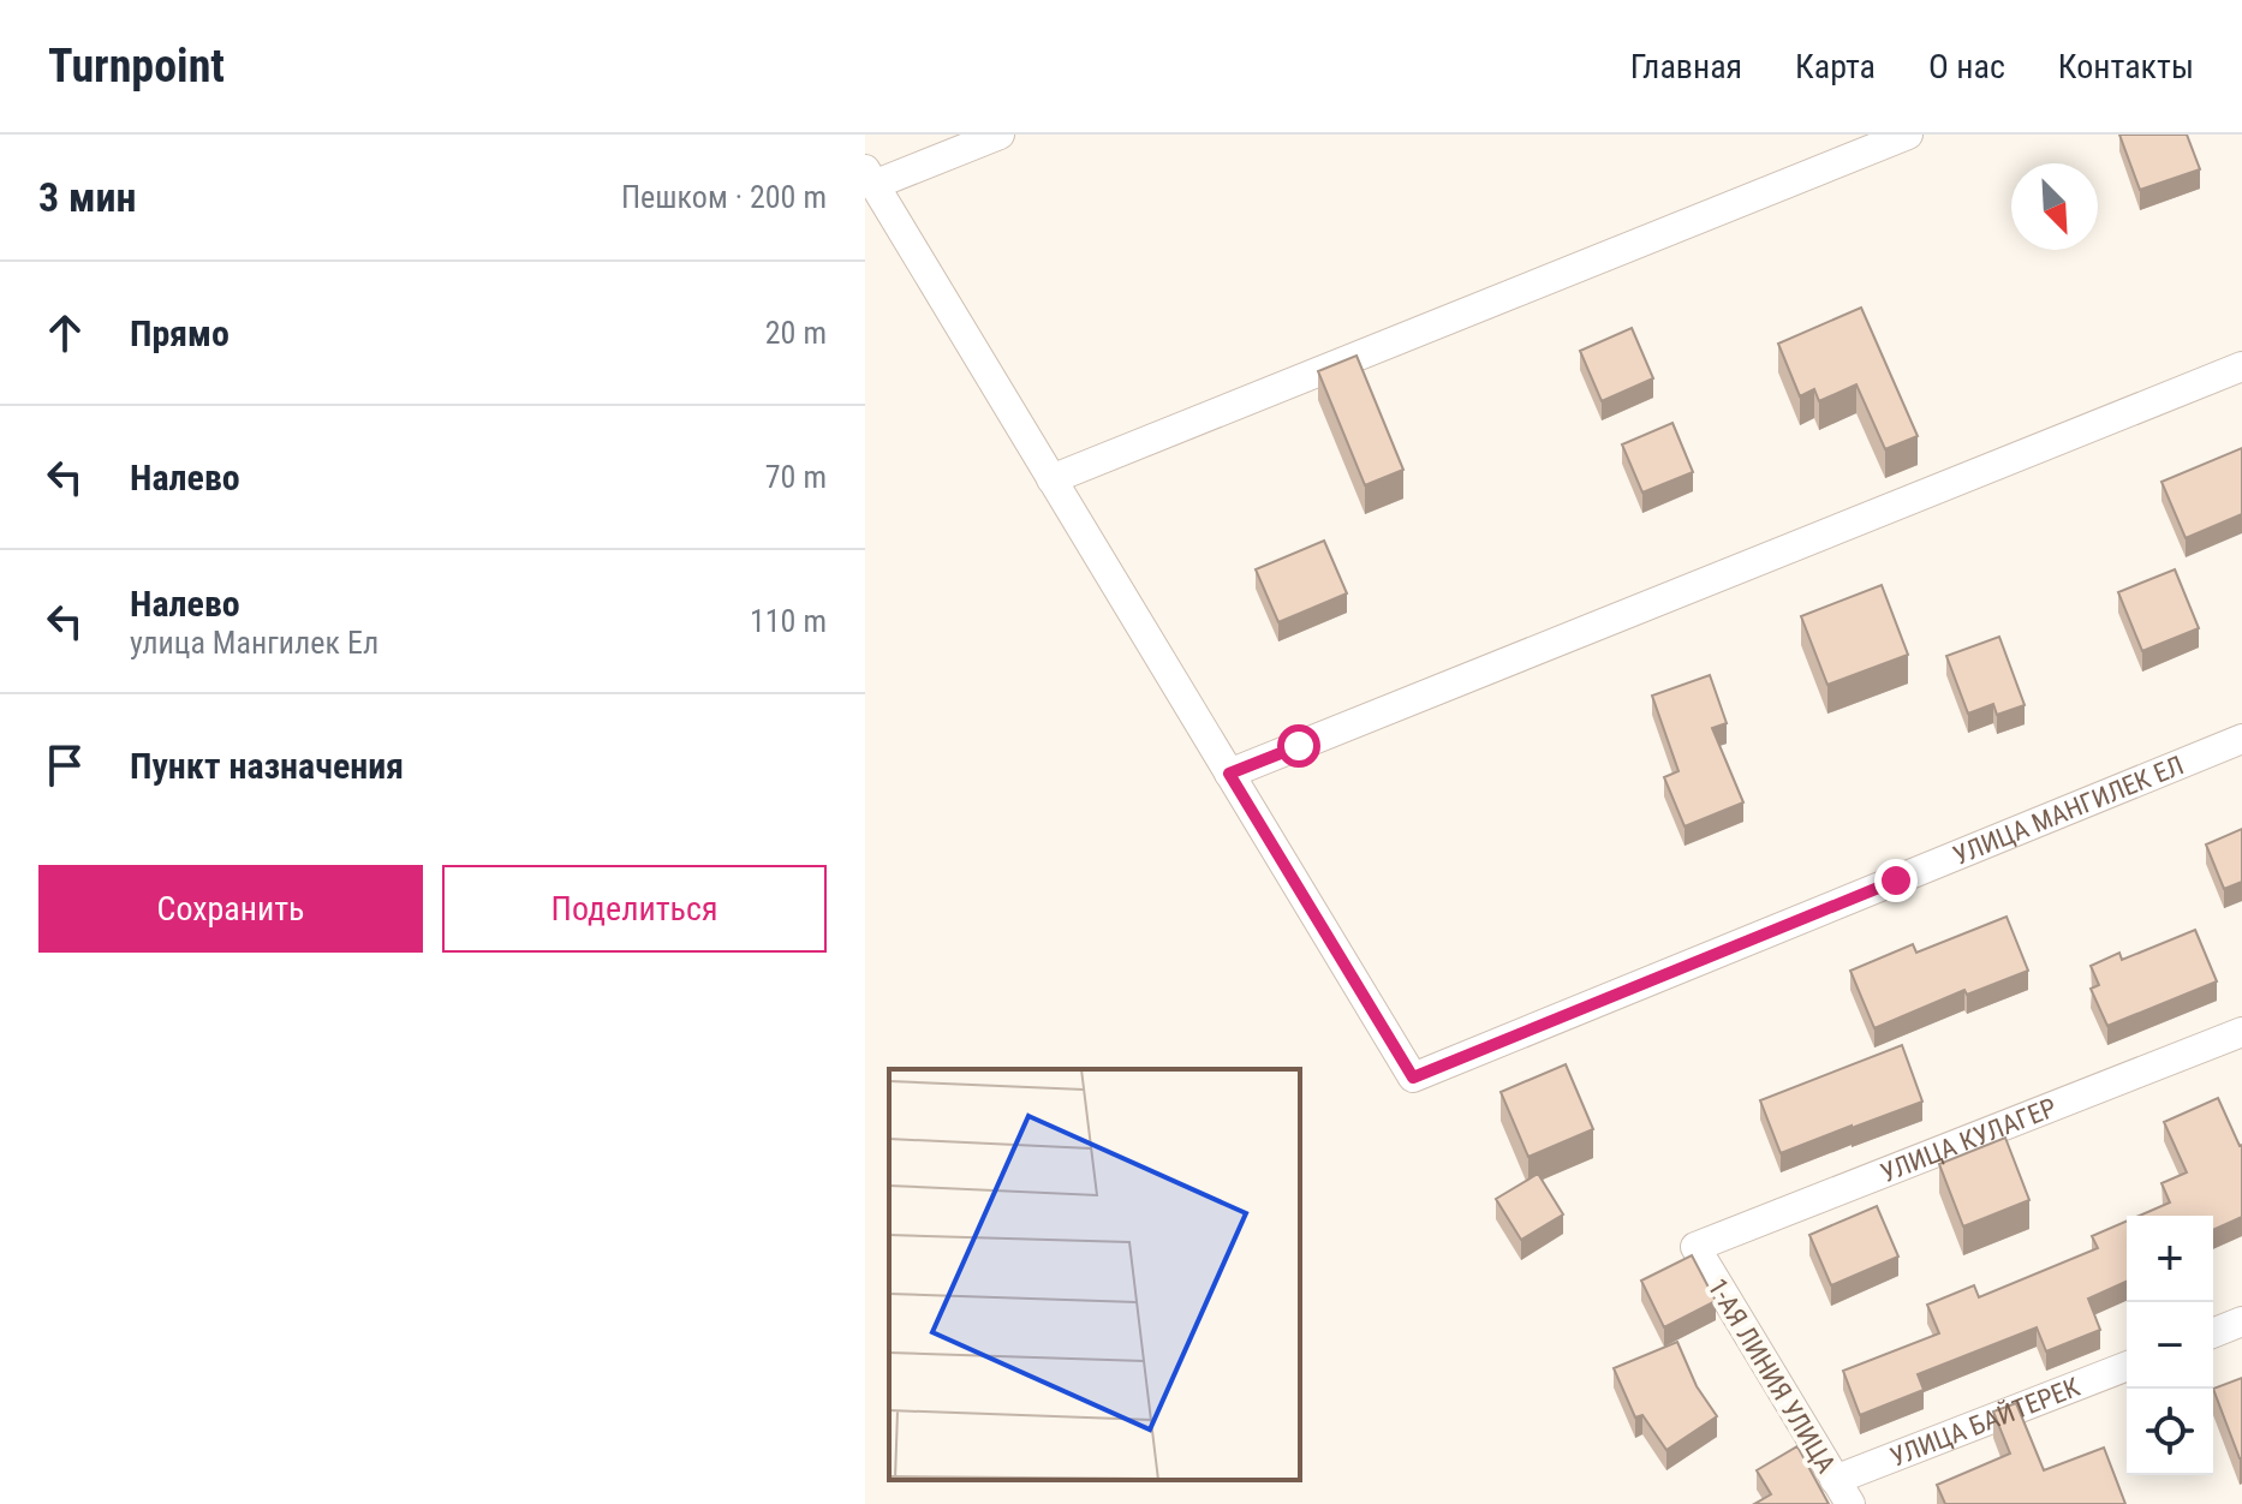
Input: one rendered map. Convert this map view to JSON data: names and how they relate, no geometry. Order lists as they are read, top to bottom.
{
  "streets": {
    "street": [
      "УЛИЦА МАНГИЛЕК ЕЛ",
      "УЛИЦА КУЛАГЕР",
      "1-АЯ ЛИНИЯ УЛИЦА",
      "УЛИЦА БАЙТЕРЕК"
    ]
  },
  "crossings": [
    ["УЛИЦА КУЛАГЕР", "1-АЯ ЛИНИЯ УЛИЦА"],
    ["1-АЯ ЛИНИЯ УЛИЦА", "УЛИЦА БАЙТЕРЕК"]
  ],
  "north": "bottom right",
  "page": {
    "header": "Turnpoint",
    "nav": [
      "Главная",
      "Карта",
      "О нас",
      "Контакты"
    ],
    "heading": ["3 мин", "Пешком · 200 m"],
    "list": [
      ["Прямо", "20 m"],
      ["Налево", "70 m"],
      ["Налево", "улица Мангилек Ел", "110 m"],
      "Пункт назначения"
    ],
    "buttons": ["Сохранить", "Поделиться"],
    "map_buttons": ["+", "−"]
  }
}
